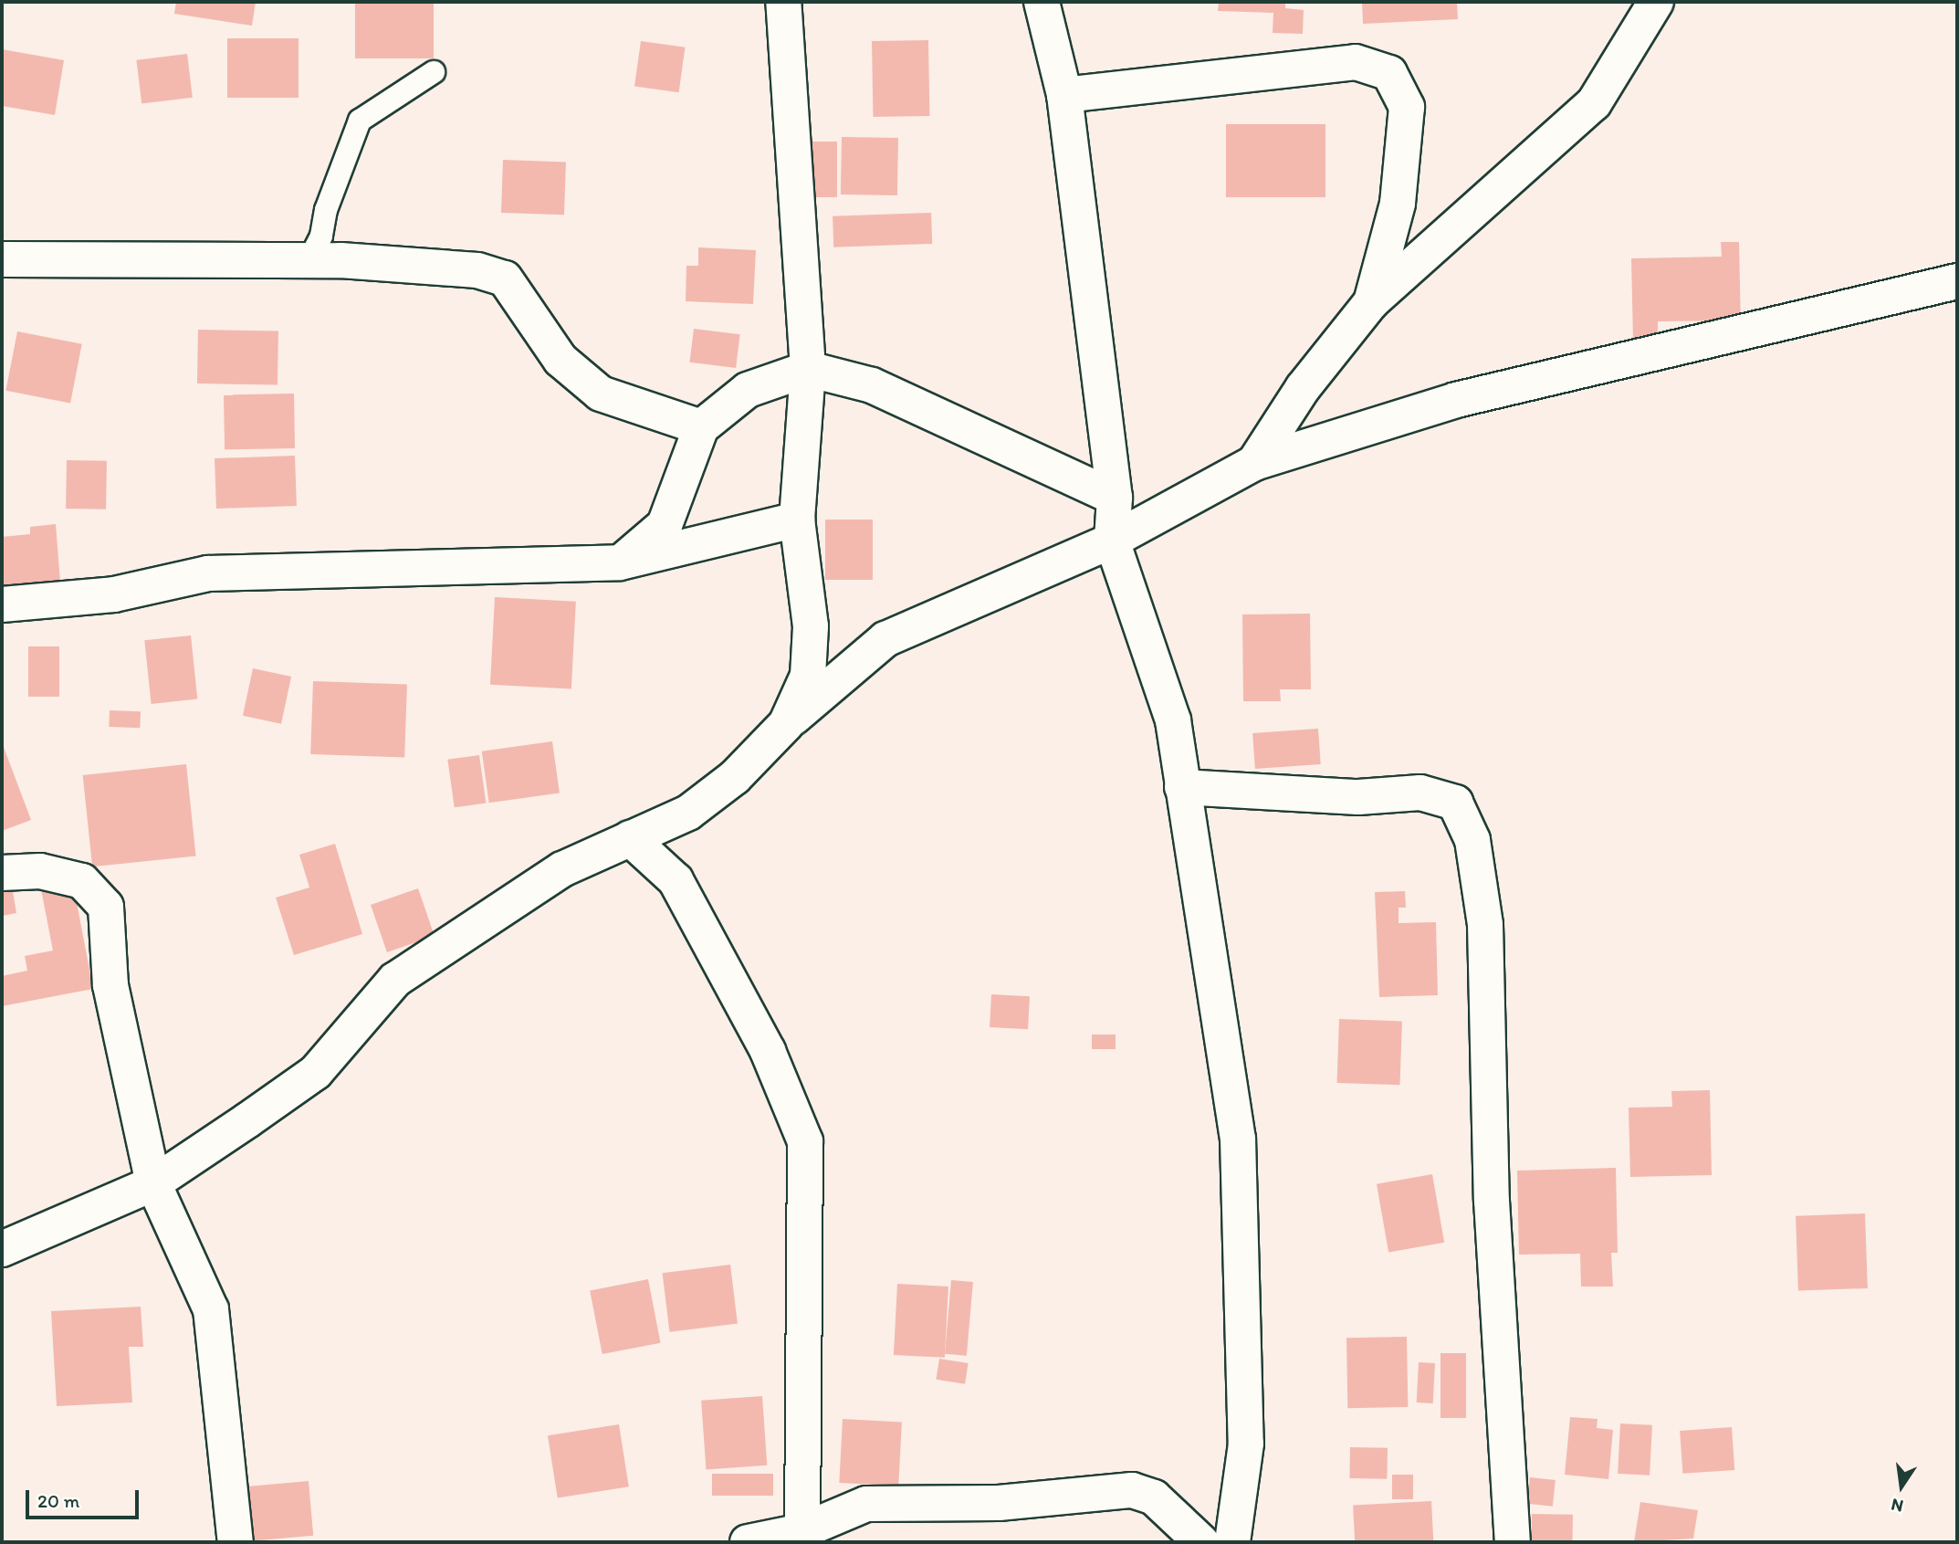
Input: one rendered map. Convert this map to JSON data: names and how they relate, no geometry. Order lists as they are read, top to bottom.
{
  "scale_bar": "20 m",
  "north": "bottom"
}
